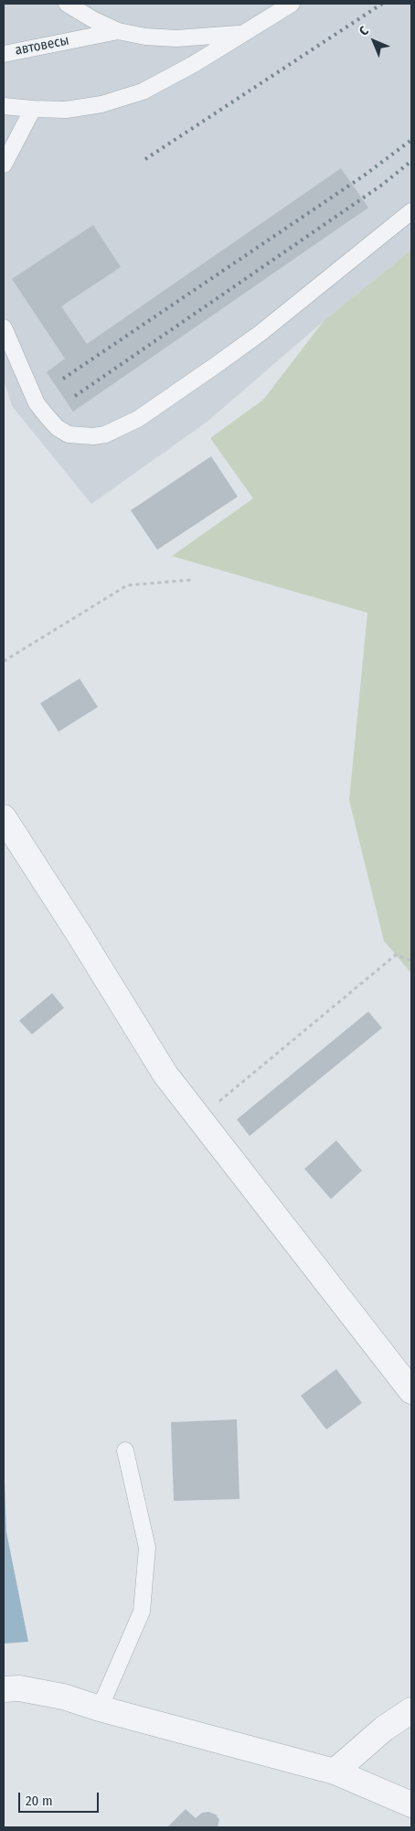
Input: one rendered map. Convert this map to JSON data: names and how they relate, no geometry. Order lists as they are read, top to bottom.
{
  "streets": {
    "lane": ["автовесы"]
  },
  "scale_bar": "20 m",
  "north": "top left"
}
